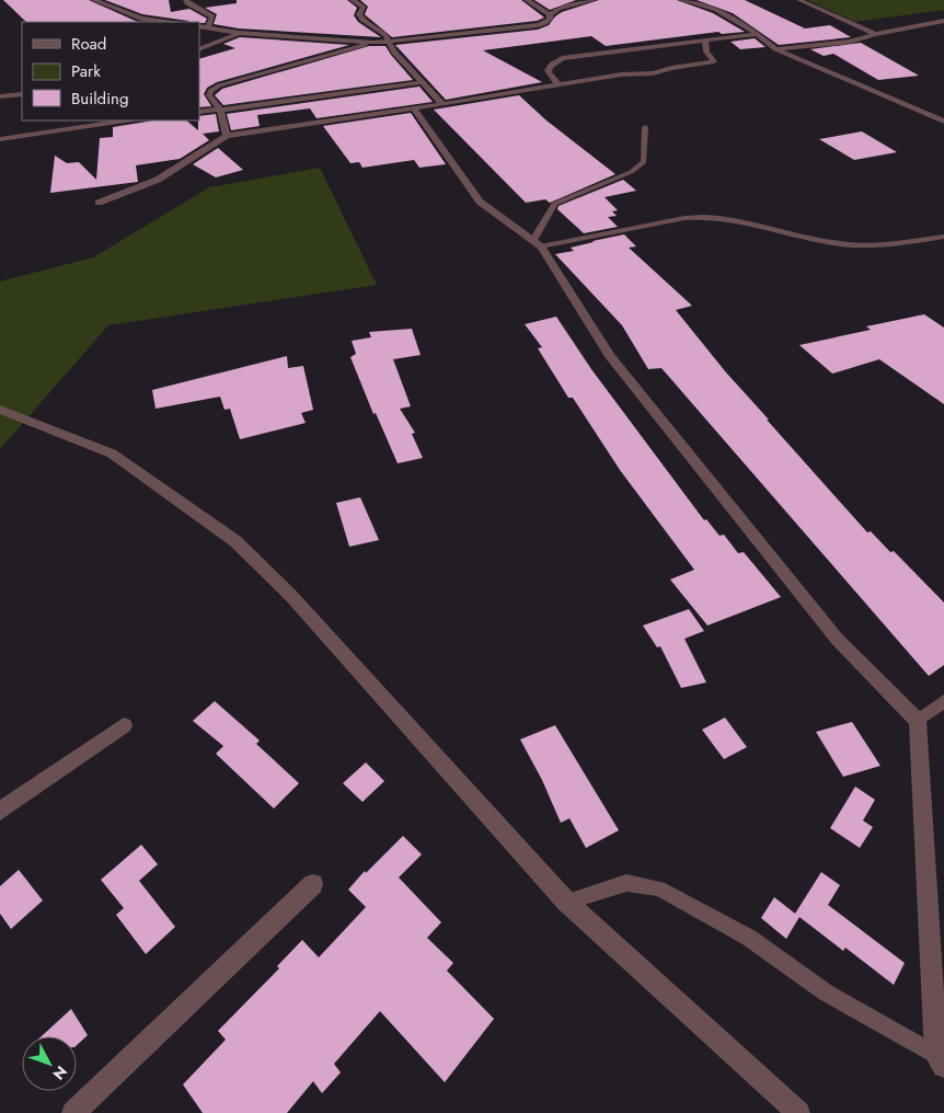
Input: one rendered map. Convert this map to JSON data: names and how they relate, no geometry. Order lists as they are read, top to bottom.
{
  "legend": ["Road", "Park", "Building"],
  "north": "bottom right"
}
